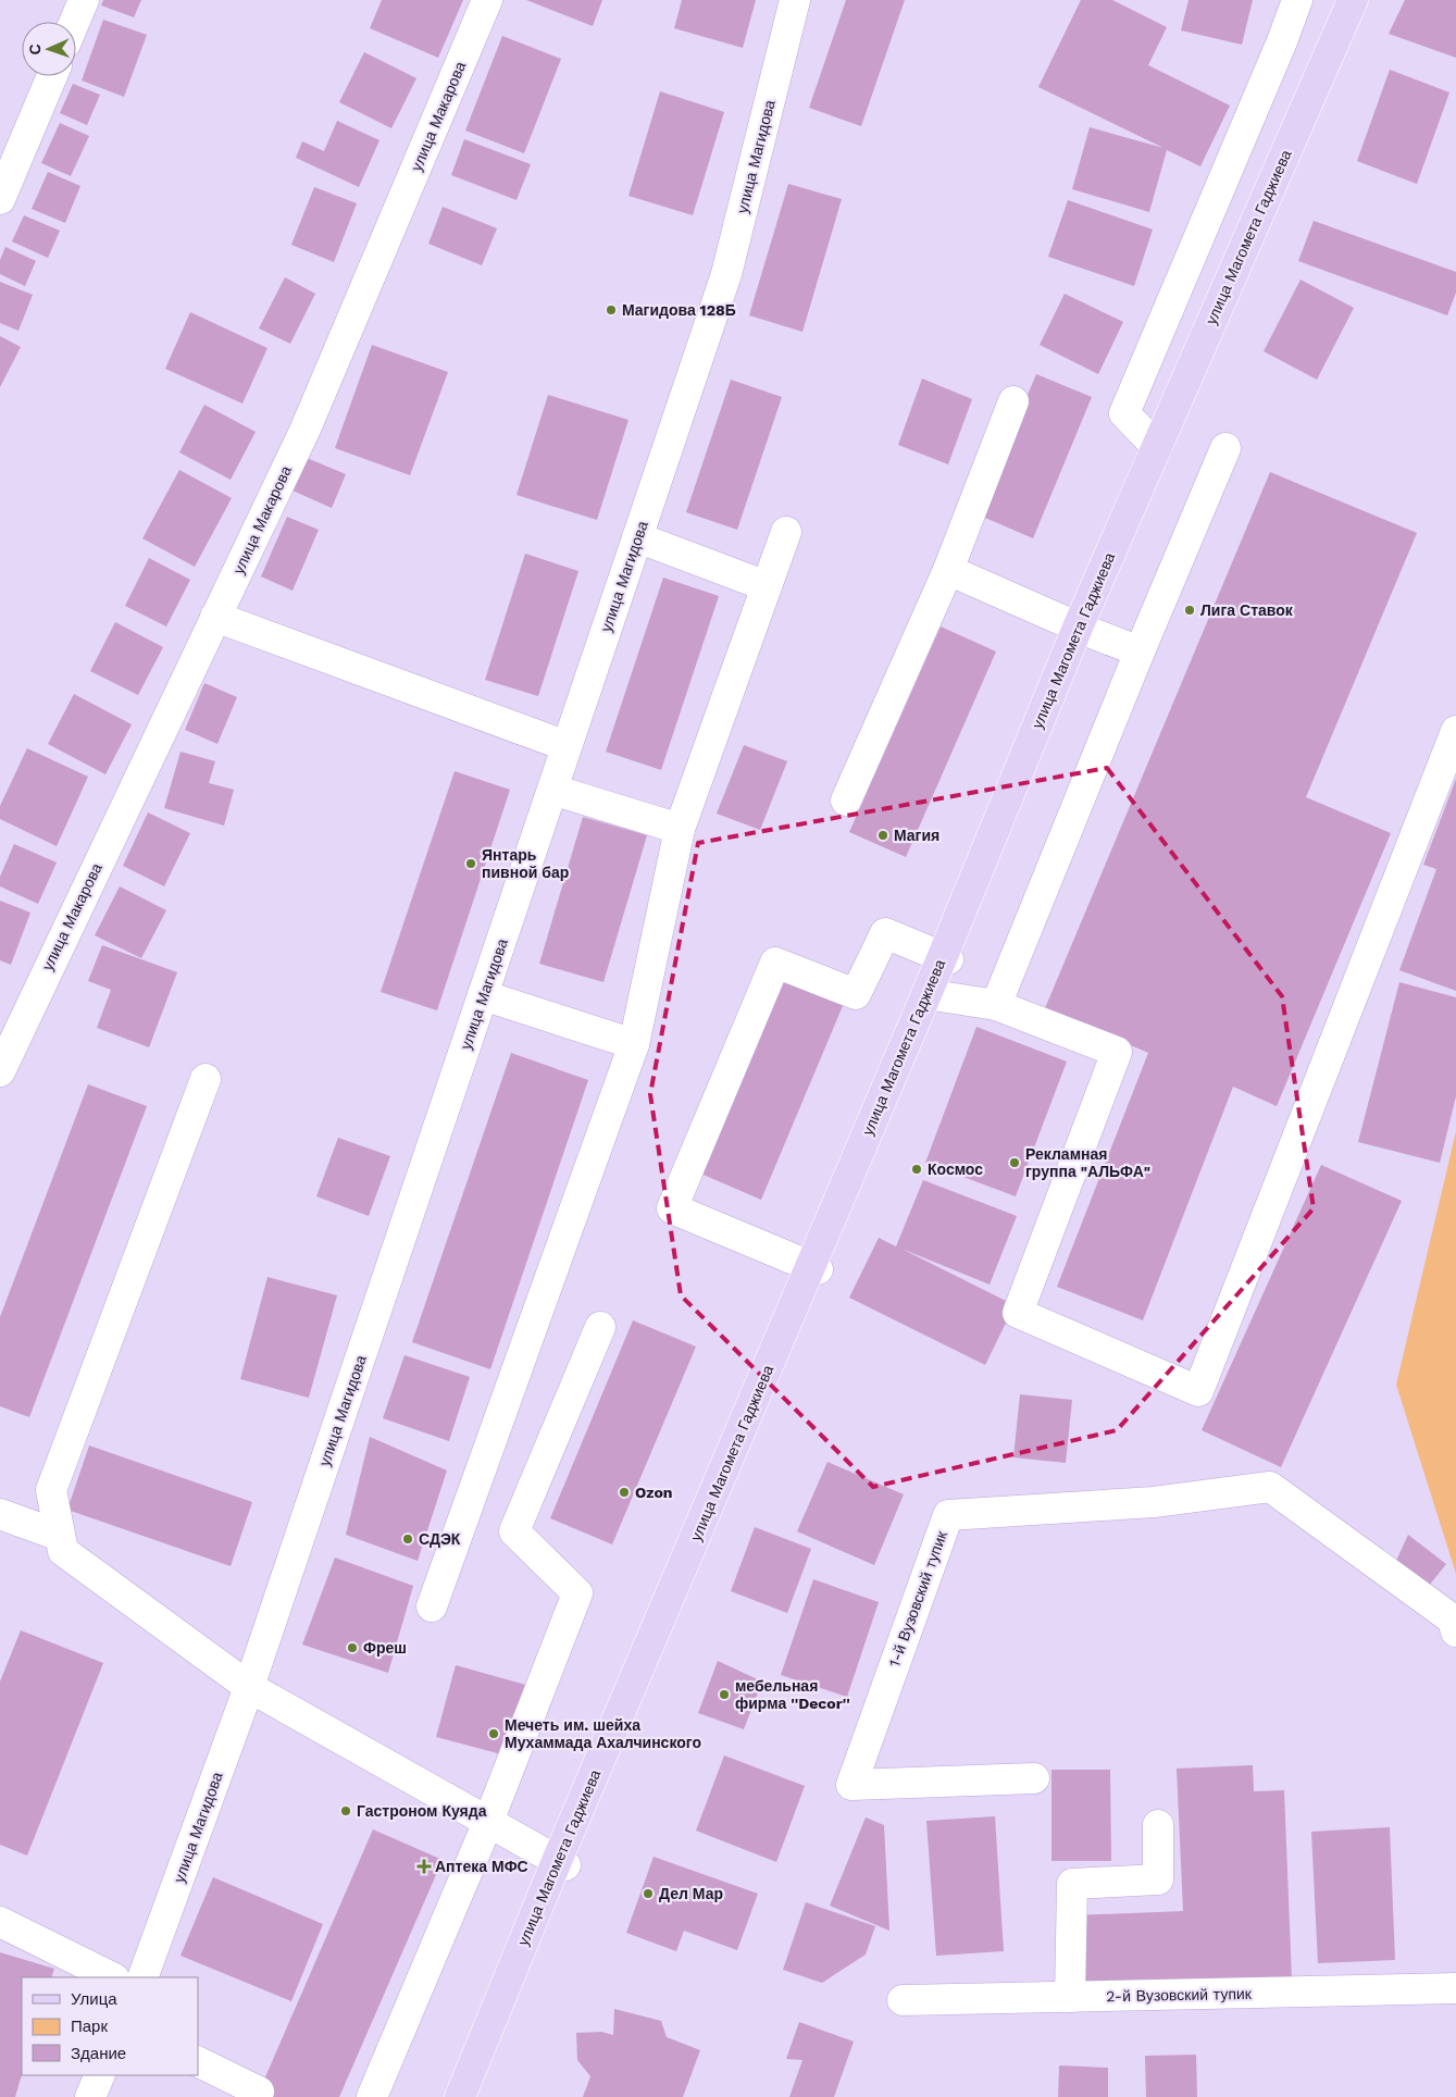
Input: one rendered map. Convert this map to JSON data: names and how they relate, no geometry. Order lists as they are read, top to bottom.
{
  "streets": {
    "main road": ["улица Магомета Гаджиева"],
    "street": [
      "улица Макарова",
      "улица Магидова",
      "1-й Вузовский тупик",
      "2-й Вузовский тупик"
    ]
  },
  "places": {
    "other": [
      "Магидова 128Б",
      "Лига Ставок",
      "Магия",
      "Янтарь пивной бар",
      "Рекламная группа \"АЛЬФА\"",
      "Космос",
      "Ozon",
      "СДЭК",
      "Фреш",
      "мебельная фирма ''Decor''",
      "Мечеть им. шейха Мухаммада Ахалчинского",
      "Гастроном Куяда",
      "Дел Мар"
    ],
    "health": ["Аптека МФС"]
  },
  "legend": ["Улица", "Парк", "Здание"],
  "north": "left"
}
